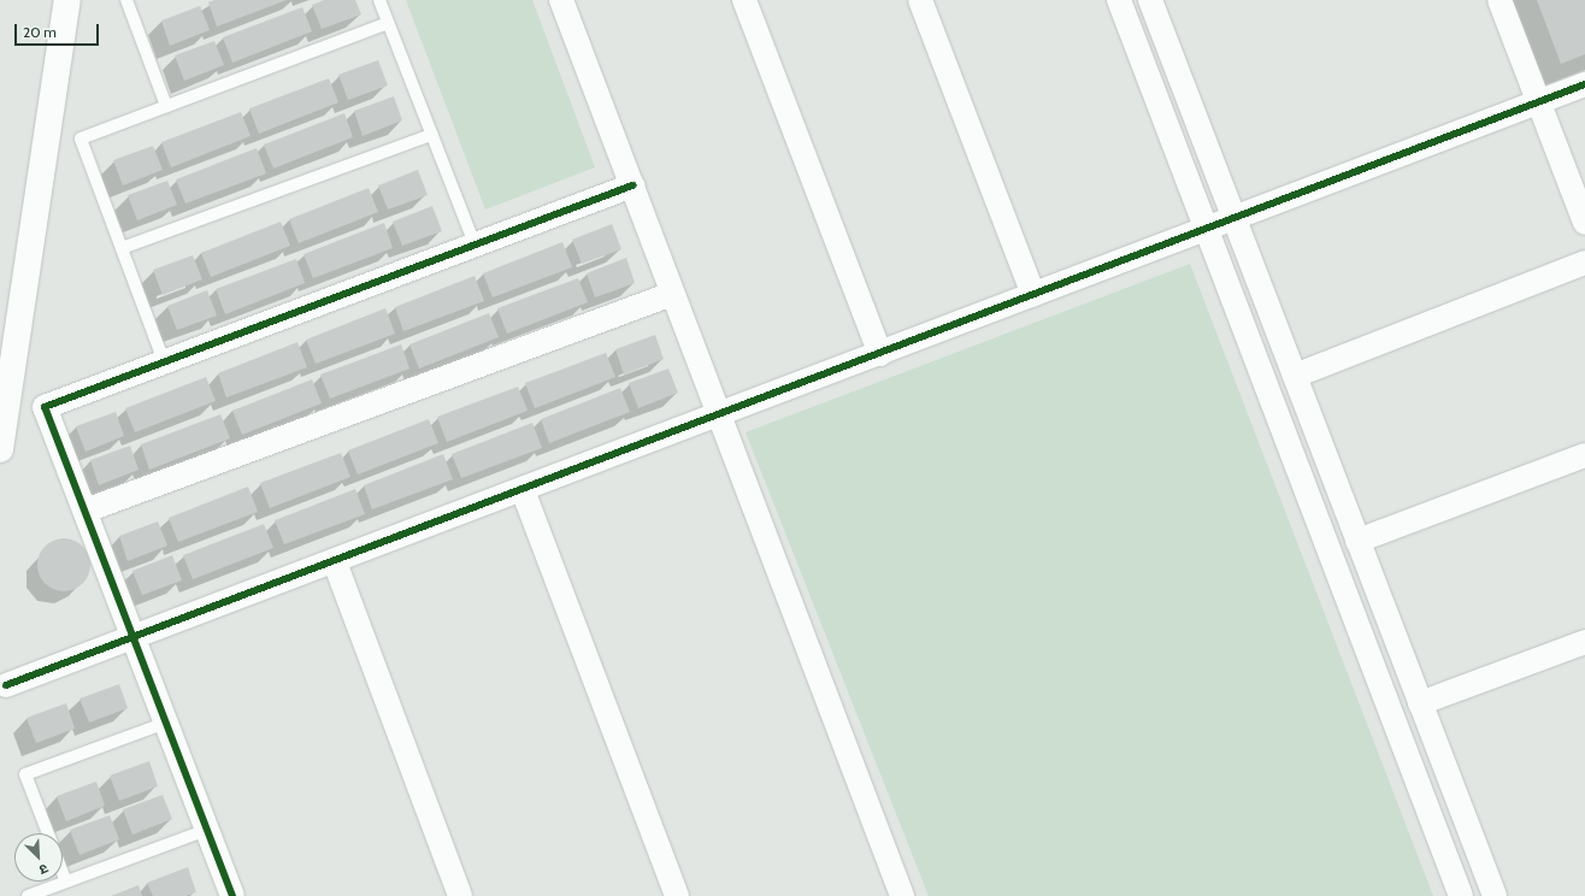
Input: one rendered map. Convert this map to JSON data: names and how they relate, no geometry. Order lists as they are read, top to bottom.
{
  "scale_bar": "20 m",
  "north": "bottom right"
}
